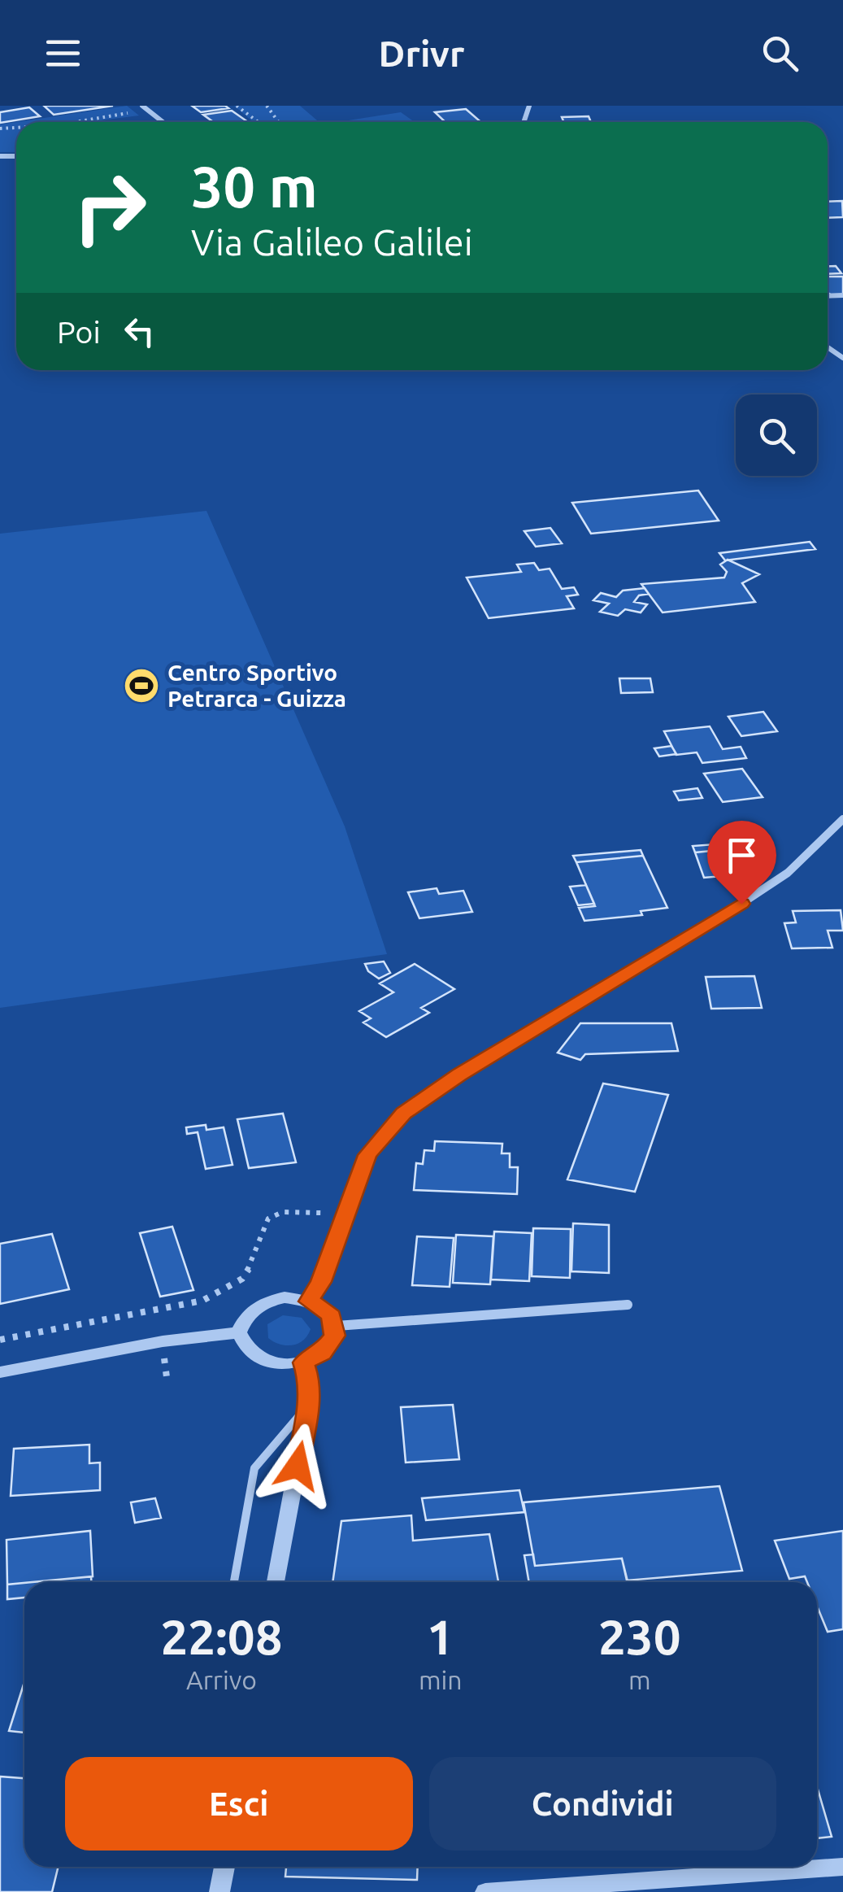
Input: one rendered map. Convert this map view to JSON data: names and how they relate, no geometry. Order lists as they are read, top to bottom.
{
  "places": {
    "sports": ["Centro Sportivo Petrarca - Guizza"]
  },
  "page": {
    "header": "Drivr",
    "turn": ["30 m", "Via Galileo Galilei"],
    "then": "Poi",
    "eta": [
      "22:08",
      "Arrivo",
      "1",
      "min",
      "230",
      "m"
    ],
    "buttons": ["Esci", "Condividi"]
  }
}
